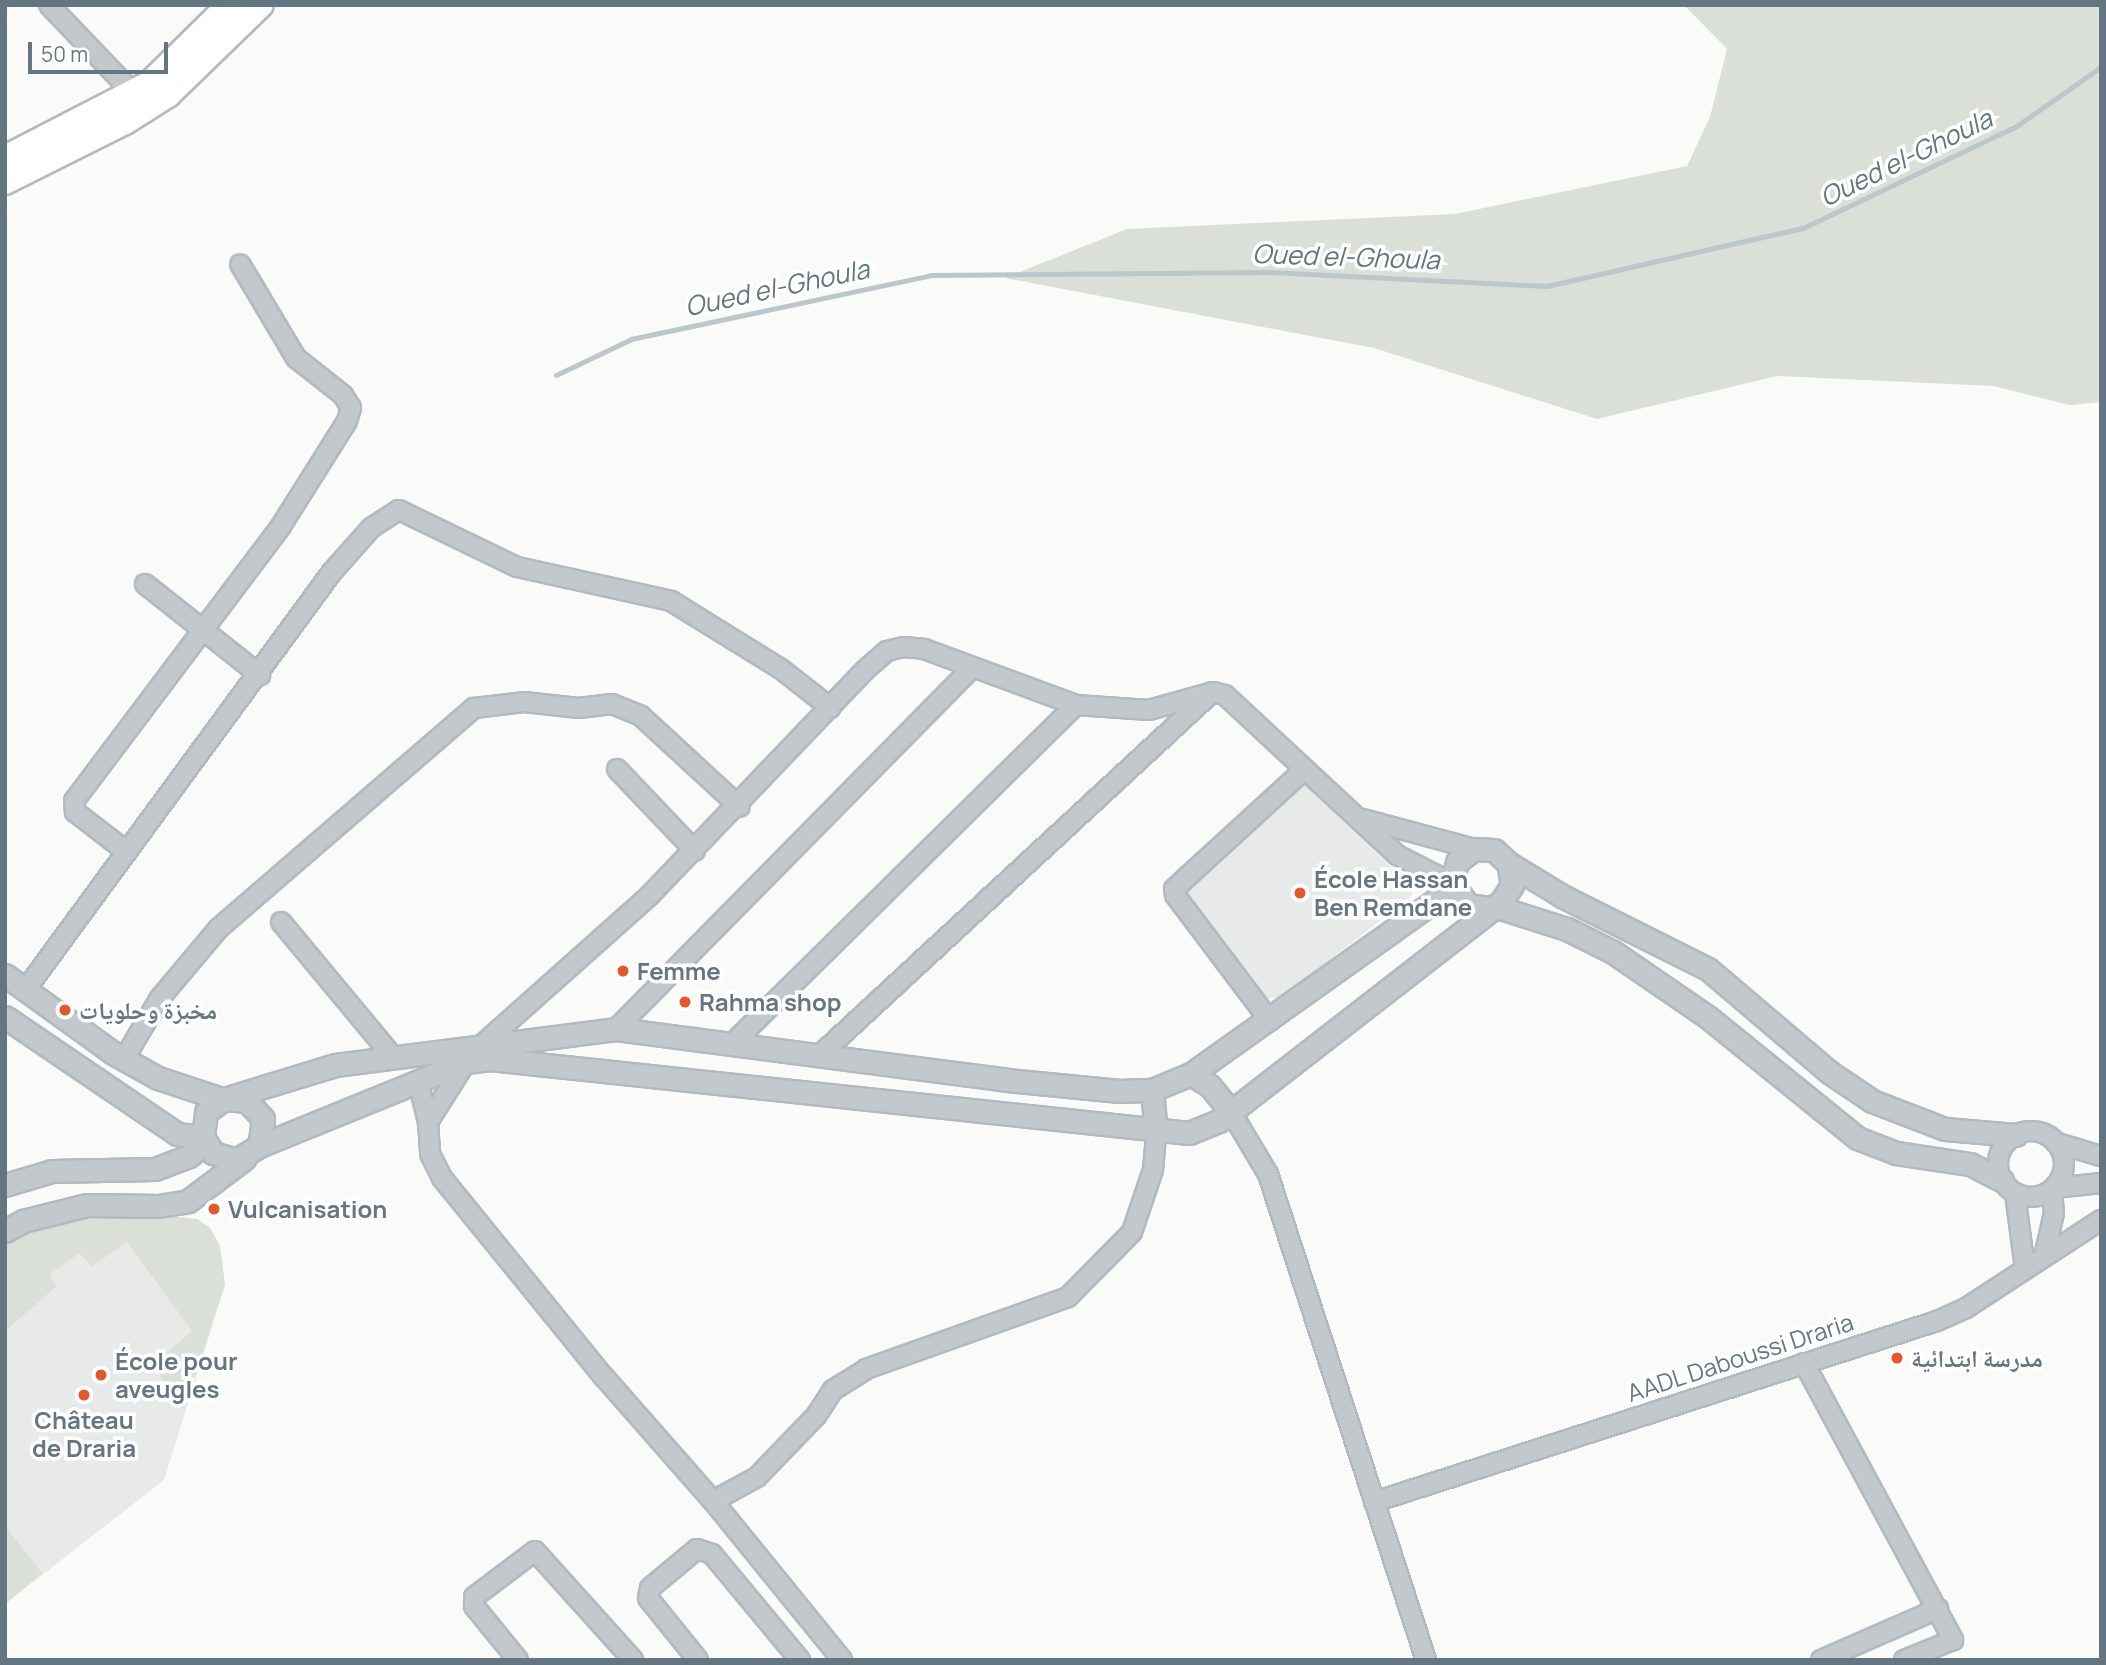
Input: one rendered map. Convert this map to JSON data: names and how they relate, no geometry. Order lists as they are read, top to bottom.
{
  "streets": {
    "street": ["AADL Daboussi Draria"]
  },
  "water": ["Oued el-Ghoula"],
  "places": [
    "École Hassan Ben Remdane",
    "Femme",
    "Rahma shop",
    "مخبزة وحلويات",
    "Vulcanisation",
    "مدرسة ابتدائية",
    "École pour aveugles",
    "Château de Draria"
  ],
  "scale_bar": "50 m"
}
